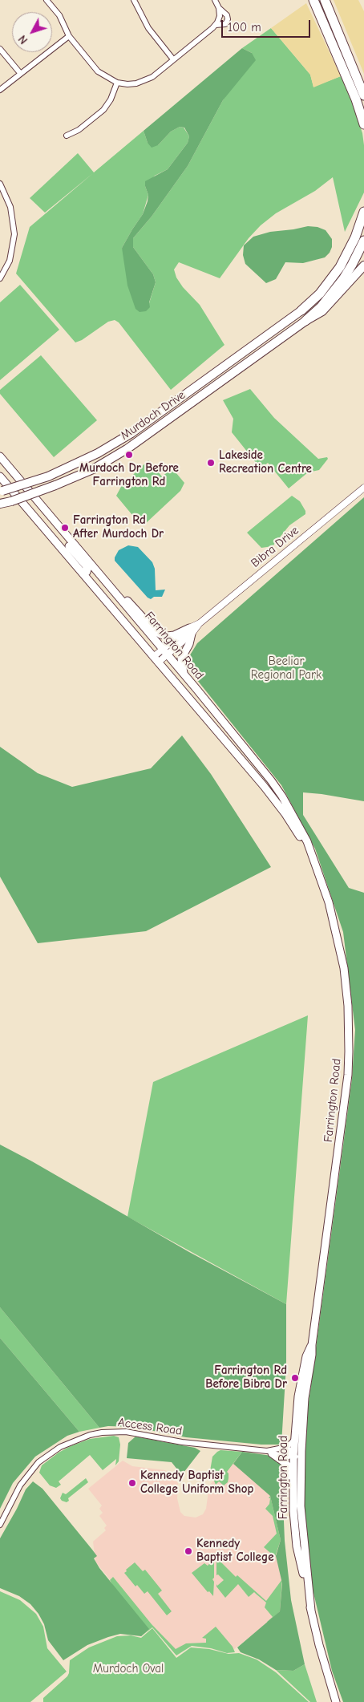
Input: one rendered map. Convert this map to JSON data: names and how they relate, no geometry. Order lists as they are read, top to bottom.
{
  "streets": {
    "main road": ["Murdoch Drive", "Farrington Road"],
    "street": ["Bibra Drive", "Access Road"]
  },
  "crossings": [
    ["Bibra Drive", "Farrington Road"],
    ["Farrington Road", "Access Road"]
  ],
  "parks": ["Beeliar Regional Park", "Murdoch Oval"],
  "places": [
    "Murdoch Dr Before Farrington Rd",
    "Lakeside Recreation Centre",
    "Farrington Rd After Murdoch Dr",
    "Farrington Rd Before Bibra Dr",
    "Kennedy Baptist College Uniform Shop",
    "Kennedy Baptist College"
  ],
  "scale_bar": "100 m",
  "north": "bottom left"
}
